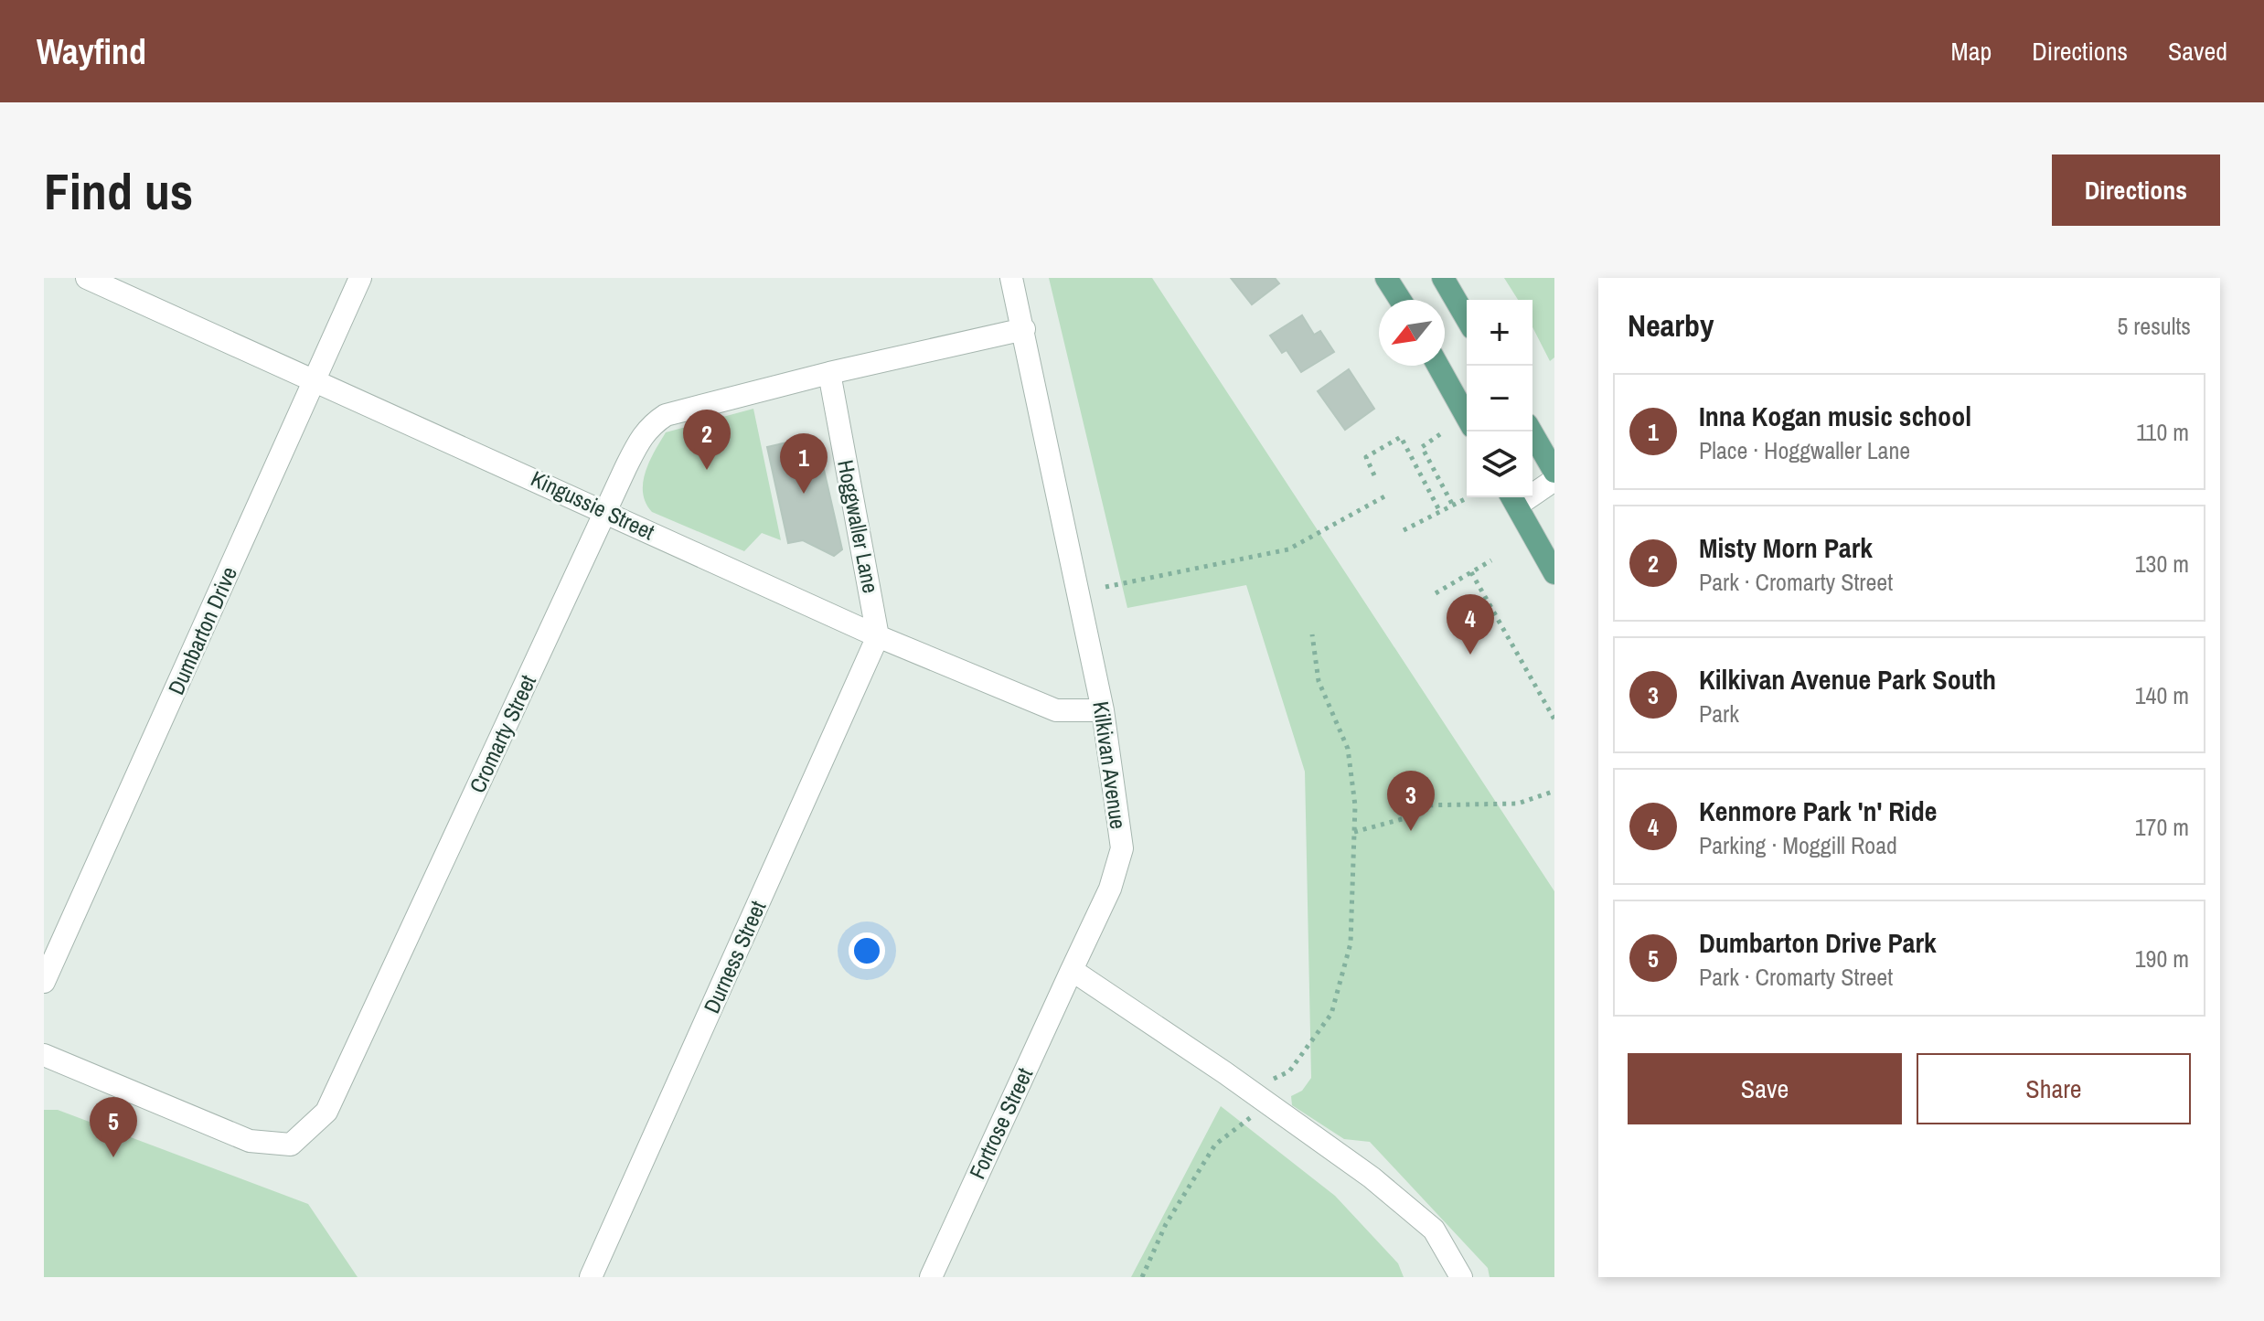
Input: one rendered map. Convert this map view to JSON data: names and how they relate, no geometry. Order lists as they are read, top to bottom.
{
  "streets": {
    "street": [
      "Kingussie Street",
      "Hoggwaller Lane",
      "Dumbarton Drive",
      "Cromarty Street",
      "Kilkivan Avenue",
      "Durness Street",
      "Fortrose Street"
    ]
  },
  "crossings": [
    ["Kingussie Street", "Hoggwaller Lane"],
    ["Kingussie Street", "Dumbarton Drive"],
    ["Kingussie Street", "Cromarty Street"],
    ["Kingussie Street", "Kilkivan Avenue"],
    ["Kingussie Street", "Durness Street"],
    ["Hoggwaller Lane", "Cromarty Street"],
    ["Hoggwaller Lane", "Durness Street"],
    ["Cromarty Street", "Kilkivan Avenue"],
    ["Kilkivan Avenue", "Fortrose Street"]
  ],
  "north": "bottom left",
  "page": {
    "header": "Wayfind",
    "nav": ["Map", "Directions", "Saved"],
    "buttons": [
      "Directions",
      ["Save", "Share"]
    ],
    "title": "Find us",
    "heading": ["Nearby", "5 results"],
    "map_buttons": ["+", "−"],
    "list": [
      {
        "mark": "1",
        "name": "Inna Kogan music school",
        "note": "Place · Hoggwaller Lane",
        "value": "110 m"
      },
      {
        "mark": "2",
        "name": "Misty Morn Park",
        "note": "Park · Cromarty Street",
        "value": "130 m"
      },
      {
        "mark": "3",
        "name": "Kilkivan Avenue Park South",
        "note": "Park",
        "value": "140 m"
      },
      {
        "mark": "4",
        "name": "Kenmore Park 'n' Ride",
        "note": "Parking · Moggill Road",
        "value": "170 m"
      },
      {
        "mark": "5",
        "name": "Dumbarton Drive Park",
        "note": "Park · Cromarty Street",
        "value": "190 m"
      }
    ],
    "pins": [
      "2",
      "1",
      "4",
      "3",
      "5"
    ]
  }
}
